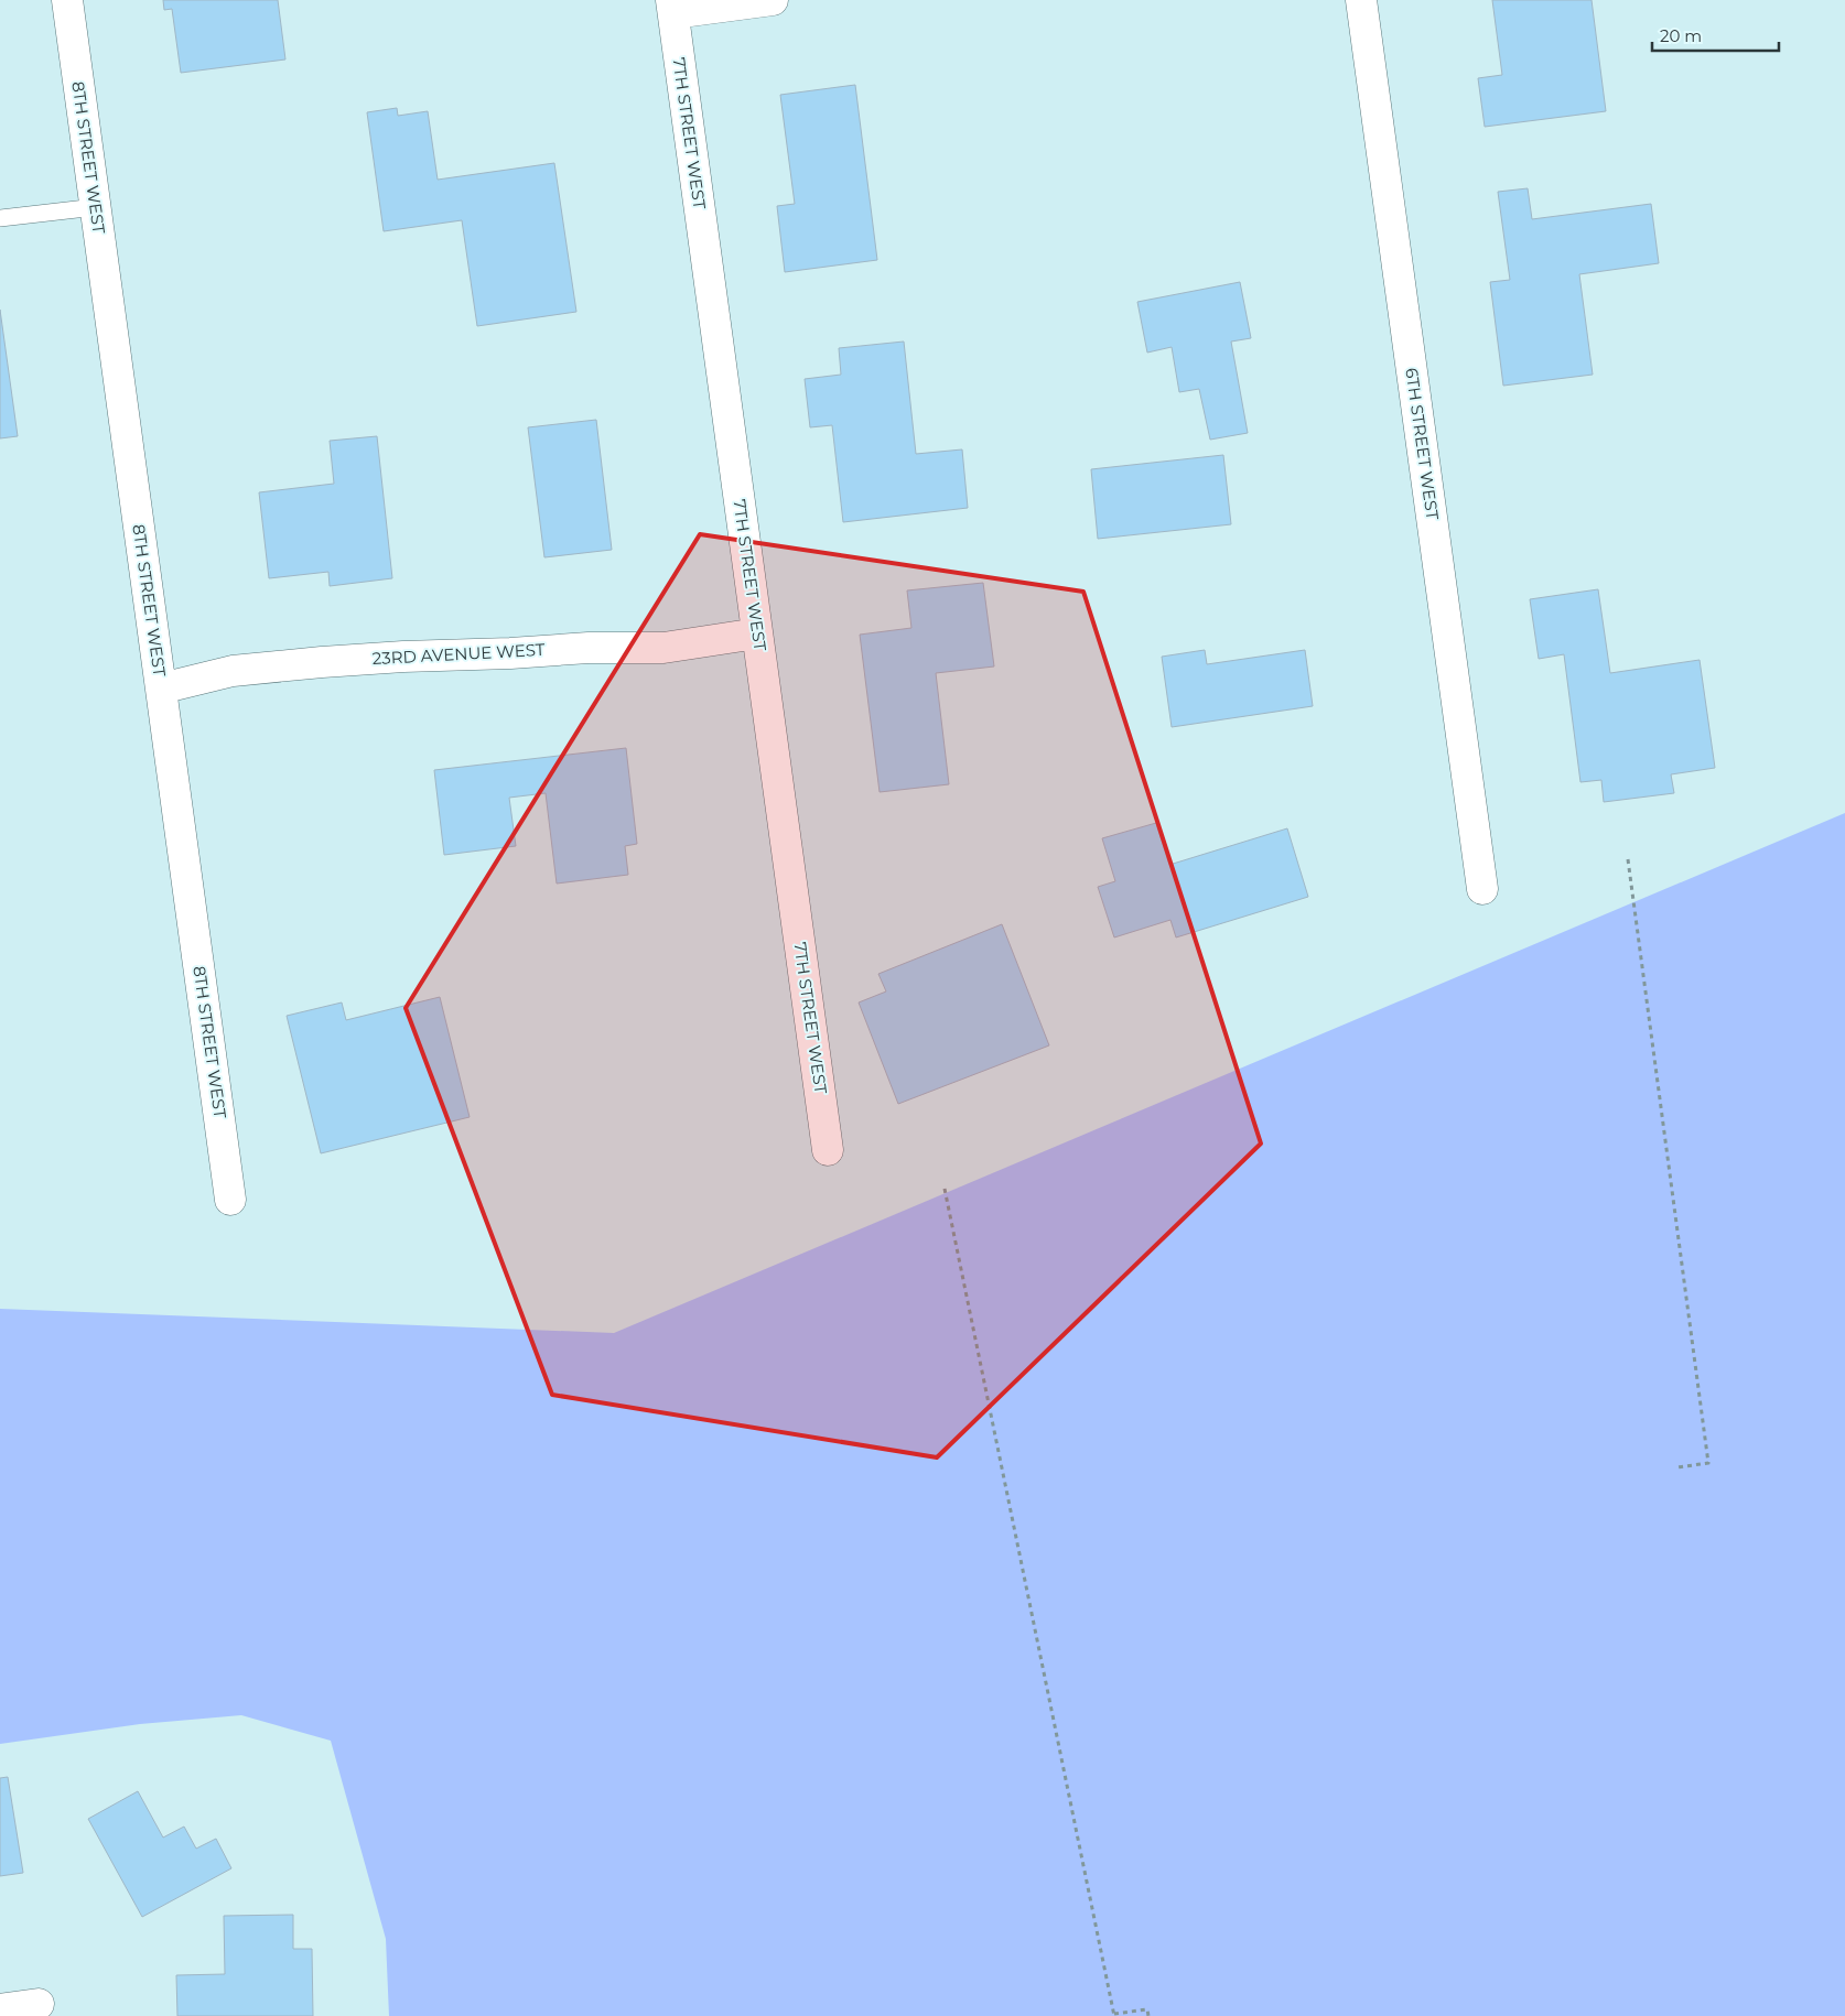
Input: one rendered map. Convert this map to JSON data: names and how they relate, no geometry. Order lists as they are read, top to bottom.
{
  "streets": {
    "street": [
      "7TH STREET WEST",
      "8TH STREET WEST",
      "6TH STREET WEST",
      "23RD AVENUE WEST"
    ]
  },
  "crossings": [
    ["7TH STREET WEST", "23RD AVENUE WEST"],
    ["8TH STREET WEST", "23RD AVENUE WEST"]
  ],
  "scale_bar": "20 m"
}
